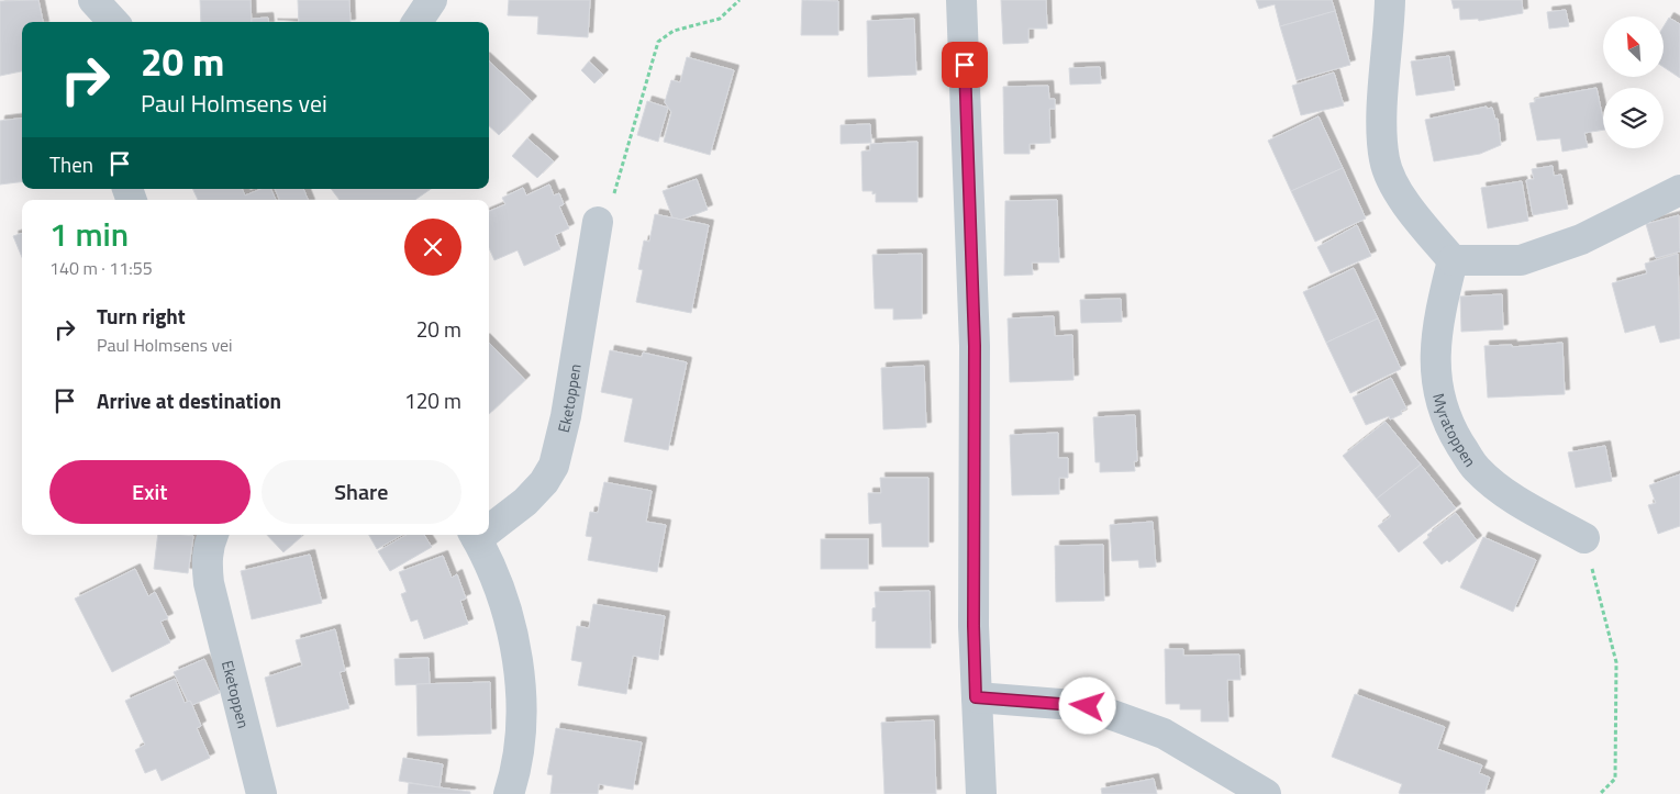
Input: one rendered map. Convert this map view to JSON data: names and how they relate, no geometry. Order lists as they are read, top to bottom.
{
  "streets": {
    "street": ["Eketoppen", "Myratoppen"]
  },
  "north": "top left",
  "page": {
    "turn": ["20 m", "Paul Holmsens vei"],
    "then": "Then",
    "heading": ["1 min", "140 m · 11:55"],
    "list": [
      {
        "name": "Turn right",
        "note": "Paul Holmsens vei",
        "value": "20 m"
      },
      {
        "name": "Arrive at destination",
        "value": "120 m"
      }
    ],
    "buttons": ["Exit", "Share"]
  }
}
